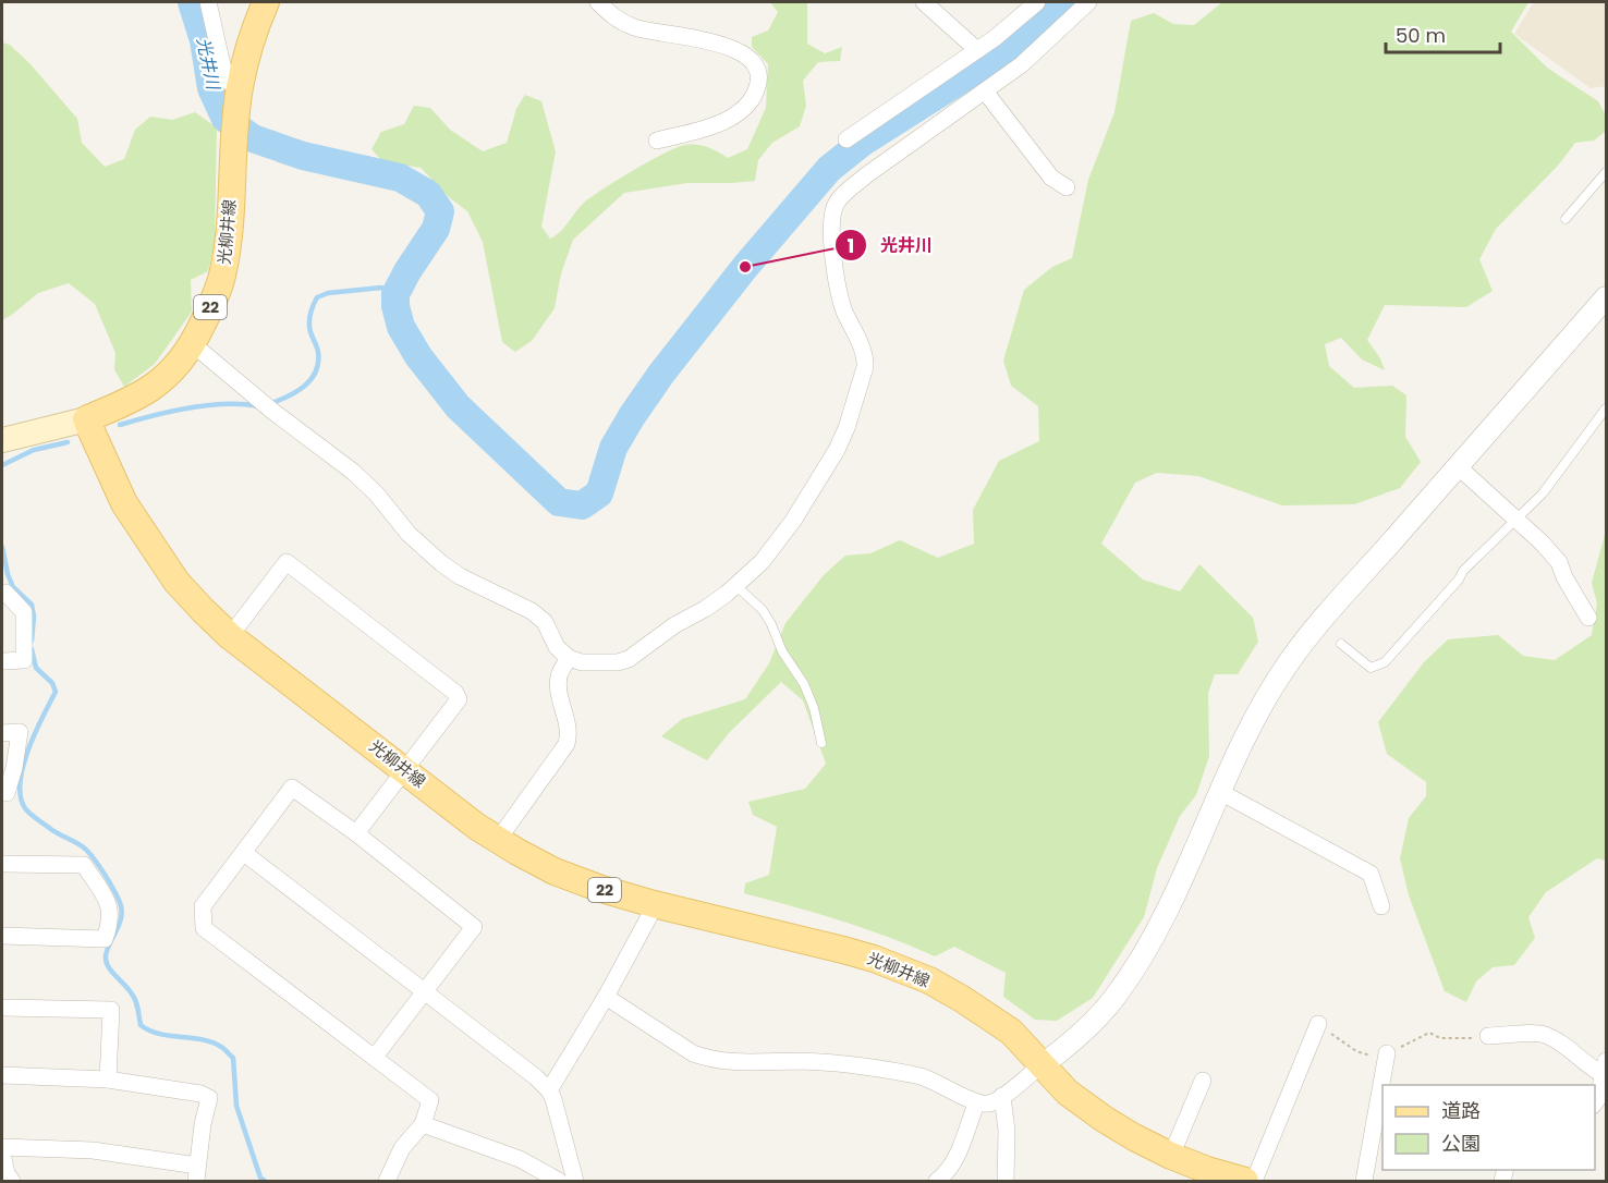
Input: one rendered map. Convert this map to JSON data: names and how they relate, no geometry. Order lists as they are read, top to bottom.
{
  "streets": {
    "main road": ["光柳井線", "22"]
  },
  "water": ["光井川"],
  "places": ["光井川"],
  "legend": ["道路", "公園"],
  "scale_bar": "50 m"
}
